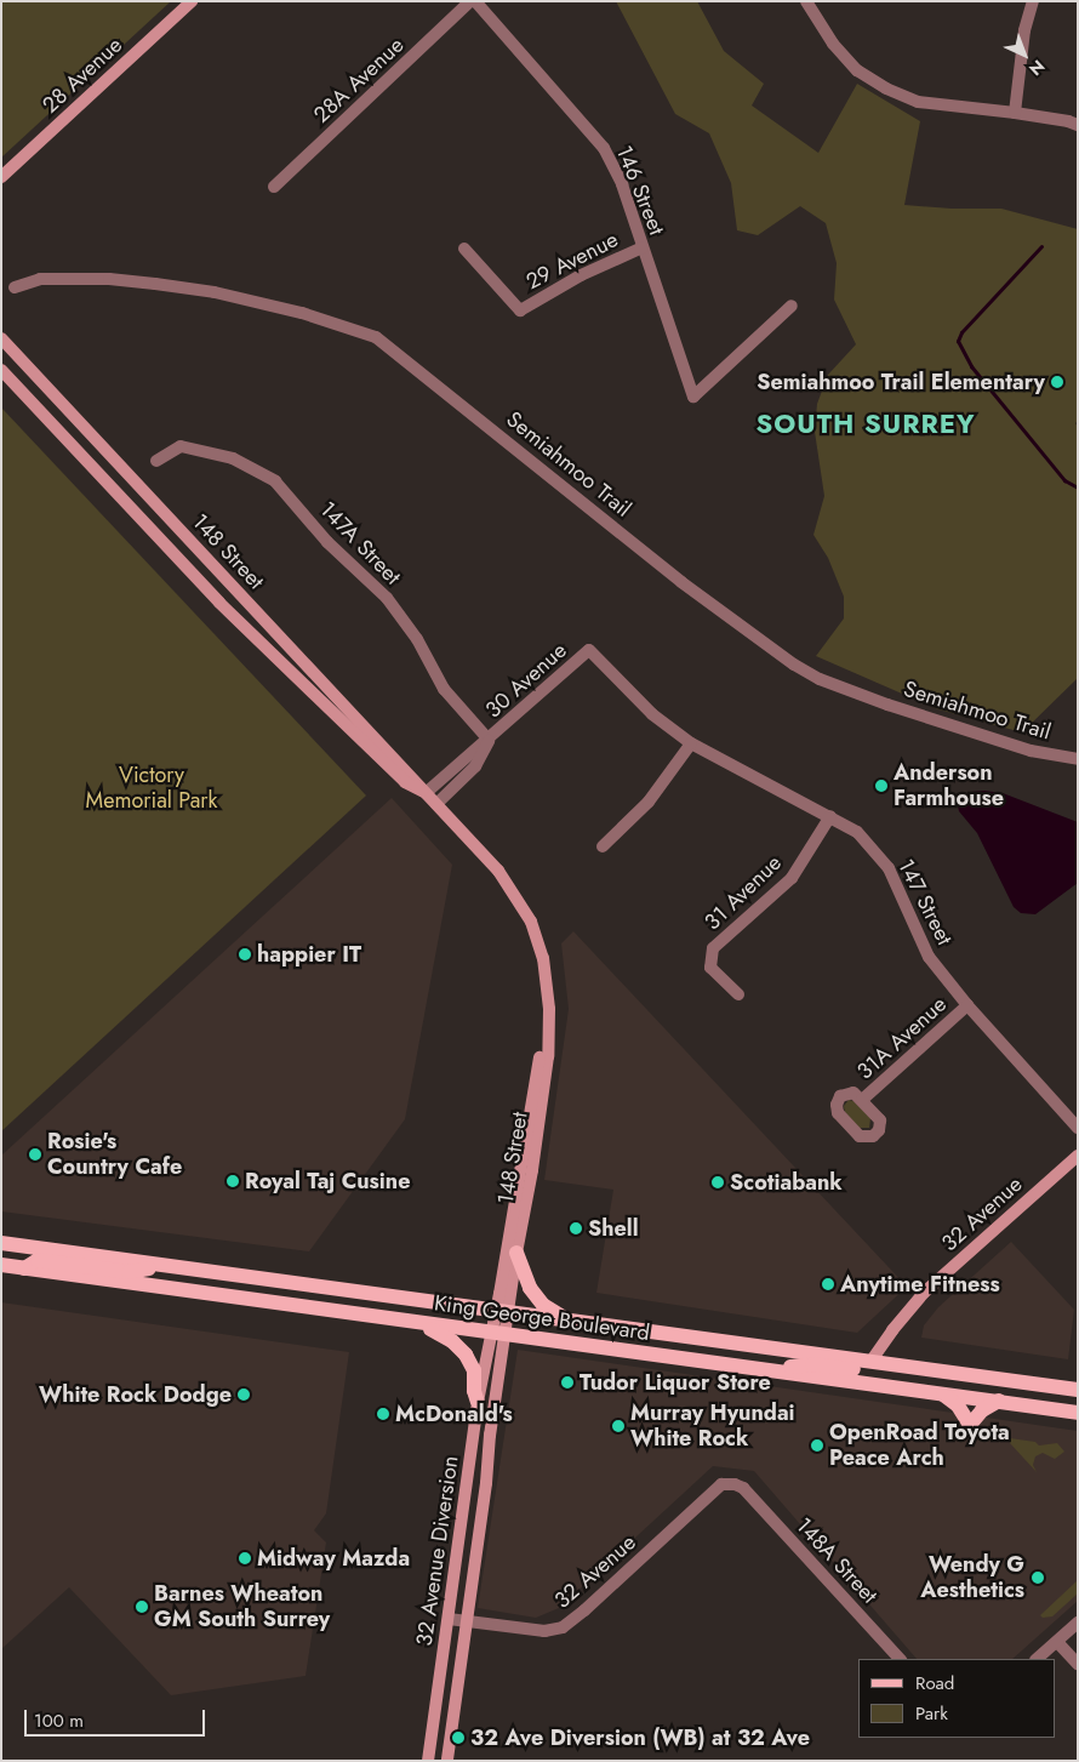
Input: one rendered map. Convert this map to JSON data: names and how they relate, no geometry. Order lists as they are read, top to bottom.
{
  "streets": {
    "main road": [
      "28 Avenue",
      "148 Street",
      "32 Avenue",
      "King George Boulevard",
      "32 Avenue Diversion"
    ],
    "street": [
      "28A Avenue",
      "146 Street",
      "29 Avenue",
      "Semiahmoo Trail",
      "147A Street",
      "30 Avenue",
      "31 Avenue",
      "147 Street",
      "31A Avenue",
      "148A Street"
    ]
  },
  "crossings": [
    ["146 Street", "29 Avenue"],
    ["147A Street", "30 Avenue"],
    ["148 Street", "30 Avenue"],
    ["148 Street", "King George Boulevard"],
    ["148 Street", "32 Avenue Diversion"],
    ["30 Avenue", "147 Street"],
    ["31 Avenue", "147 Street"],
    ["147 Street", "31A Avenue"],
    ["32 Avenue", "King George Boulevard"],
    ["32 Avenue", "32 Avenue Diversion"],
    ["32 Avenue", "148A Street"],
    ["King George Boulevard", "32 Avenue Diversion"]
  ],
  "districts": ["SOUTH SURREY"],
  "parks": ["Victory Memorial Park"],
  "places": [
    "Semiahmoo Trail Elementary",
    "Anderson Farmhouse",
    "happier IT",
    "Rosie's Country Cafe",
    "Royal Taj Cusine",
    "Scotiabank",
    "Shell",
    "Anytime Fitness",
    "Tudor Liquor Store",
    "White Rock Dodge",
    "McDonald's",
    "Murray Hyundai White Rock",
    "OpenRoad Toyota Peace Arch",
    "Midway Mazda",
    "Wendy G Aesthetics",
    "Barnes Wheaton GM South Surrey",
    "32 Ave Diversion (WB) at 32 Ave"
  ],
  "legend": ["Road", "Park"],
  "scale_bar": "100 m",
  "north": "bottom right"
}
